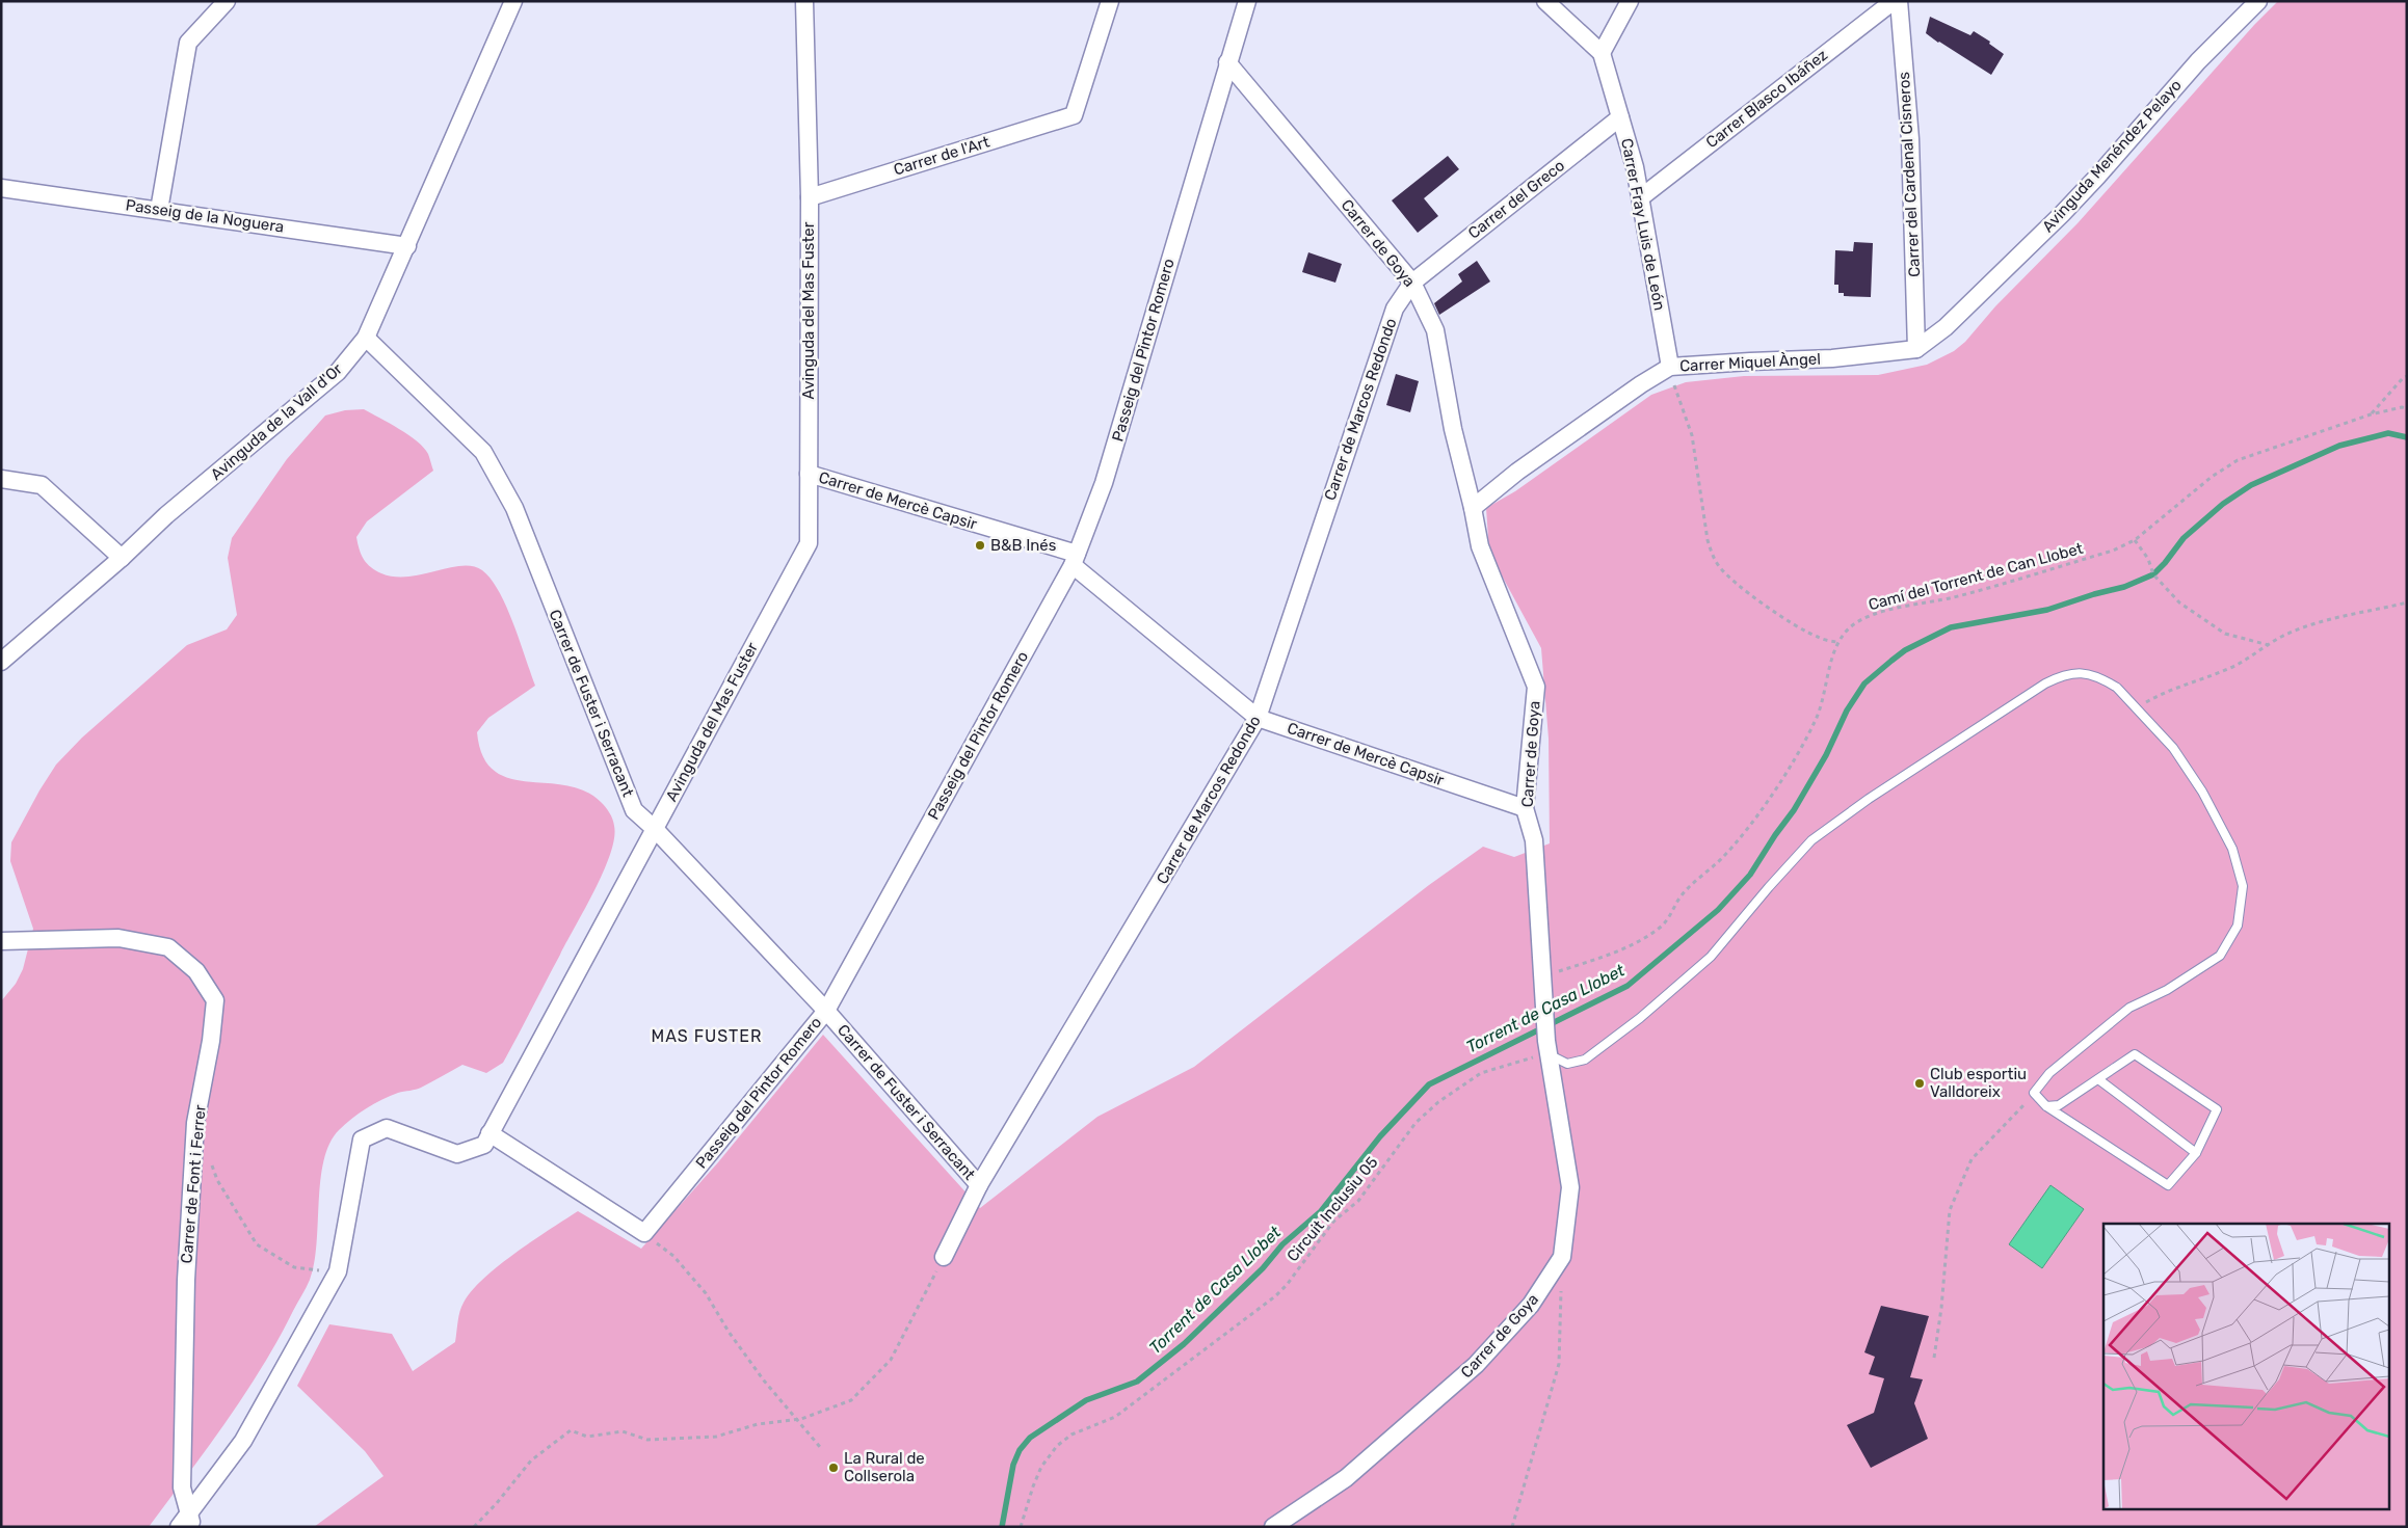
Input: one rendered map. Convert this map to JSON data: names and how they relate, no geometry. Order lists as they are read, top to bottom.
{
  "streets": {
    "street": [
      "Carrer Blasco Ibáñez",
      "Carrer de l'Art",
      "Avinguda Menéndez Pelayo",
      "Carrer del Cardenal Cisneros",
      "Carrer del Greco",
      "Passeig de la Noguera",
      "Carrer Fray Luis de León",
      "Carrer de Goya",
      "Avinguda del Mas Fuster",
      "Passeig del Pintor Romero",
      "Carrer Miquel Àngel",
      "Carrer de Marcos Redondo",
      "Avinguda de la Vall d'Or",
      "Carrer de Mercè Capsir",
      "Carrer de Fuster i Serracant",
      "Carrer de Font i Ferrer"
    ],
    "path": ["Camí del Torrent de Can Llobet", "Circuit Inclusiu 05"]
  },
  "crossings": [
    ["Carrer Blasco Ibáñez", "Carrer Fray Luis de León"],
    ["Carrer de l'Art", "Avinguda del Mas Fuster"],
    ["Avinguda Menéndez Pelayo", "Carrer del Cardenal Cisneros"],
    ["Avinguda Menéndez Pelayo", "Carrer Miquel Àngel"],
    ["Carrer del Cardenal Cisneros", "Carrer Miquel Àngel"],
    ["Carrer del Greco", "Carrer Fray Luis de León"],
    ["Carrer del Greco", "Carrer de Goya"],
    ["Carrer del Greco", "Carrer de Marcos Redondo"],
    ["Passeig de la Noguera", "Avinguda de la Vall d'Or"],
    ["Carrer Fray Luis de León", "Carrer Miquel Àngel"],
    ["Carrer de Goya", "Passeig del Pintor Romero"],
    ["Carrer de Goya", "Carrer Miquel Àngel"],
    ["Carrer de Goya", "Carrer de Marcos Redondo"],
    ["Carrer de Goya", "Carrer de Mercè Capsir"],
    ["Carrer de Goya", "Camí del Torrent de Can Llobet"],
    ["Carrer de Goya", "Circuit Inclusiu 05"],
    ["Avinguda del Mas Fuster", "Carrer de Mercè Capsir"],
    ["Avinguda del Mas Fuster", "Carrer de Fuster i Serracant"],
    ["Passeig del Pintor Romero", "Carrer de Mercè Capsir"],
    ["Passeig del Pintor Romero", "Carrer de Fuster i Serracant"],
    ["Carrer de Marcos Redondo", "Carrer de Mercè Capsir"],
    ["Carrer de Marcos Redondo", "Carrer de Fuster i Serracant"],
    ["Avinguda de la Vall d'Or", "Carrer de Fuster i Serracant"]
  ],
  "districts": ["MAS FUSTER"],
  "water": ["Torrent de Casa Llobet"],
  "places": ["B&B Inés", "Club esportiu Valldoreix", "La Rural de Collserola"]
}
